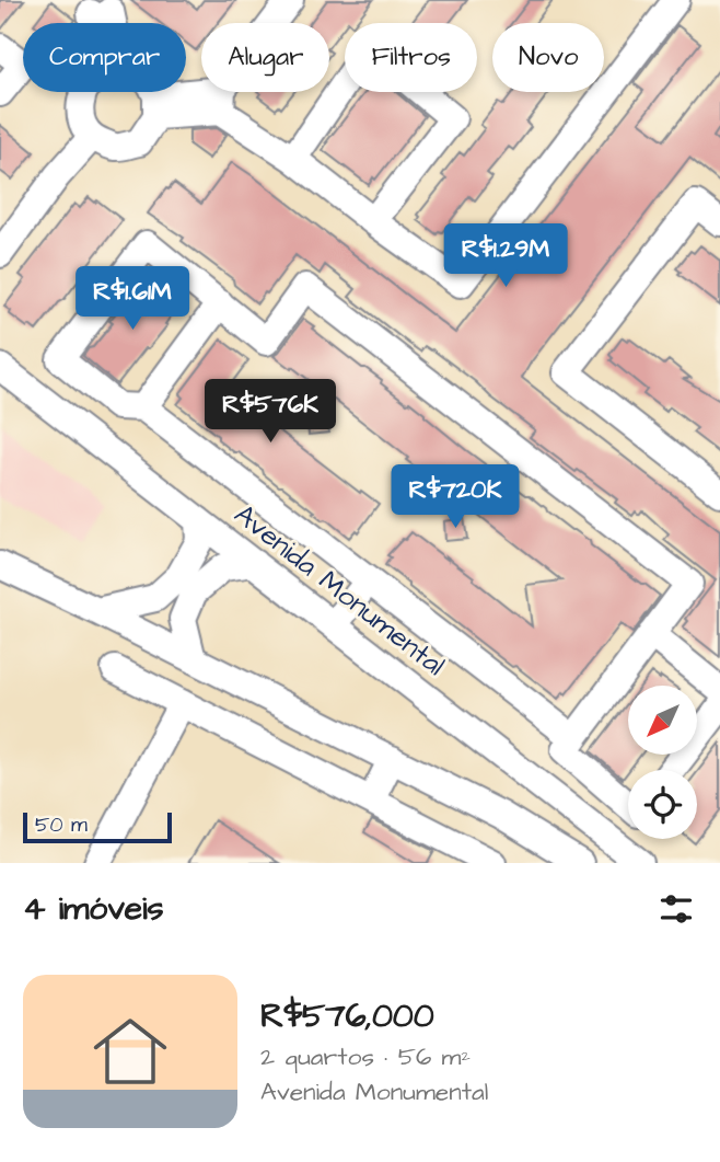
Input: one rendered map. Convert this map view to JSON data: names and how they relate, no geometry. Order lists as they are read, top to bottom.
{
  "streets": {
    "street": ["Avenida Monumental"]
  },
  "scale_bar": "50 m",
  "north": "bottom left",
  "page": {
    "chip": [
      "Comprar",
      "Alugar",
      "Filtros",
      "Novo"
    ],
    "price": [
      "R$1.29M",
      "R$1.61M",
      "R$576K",
      "R$720K"
    ],
    "scale": "50 m",
    "heading": "4 imóveis",
    "list": [
      {
        "name": "R$576,000",
        "note": "2 quartos · 56 m² · Avenida Monumental"
      }
    ]
  }
}
